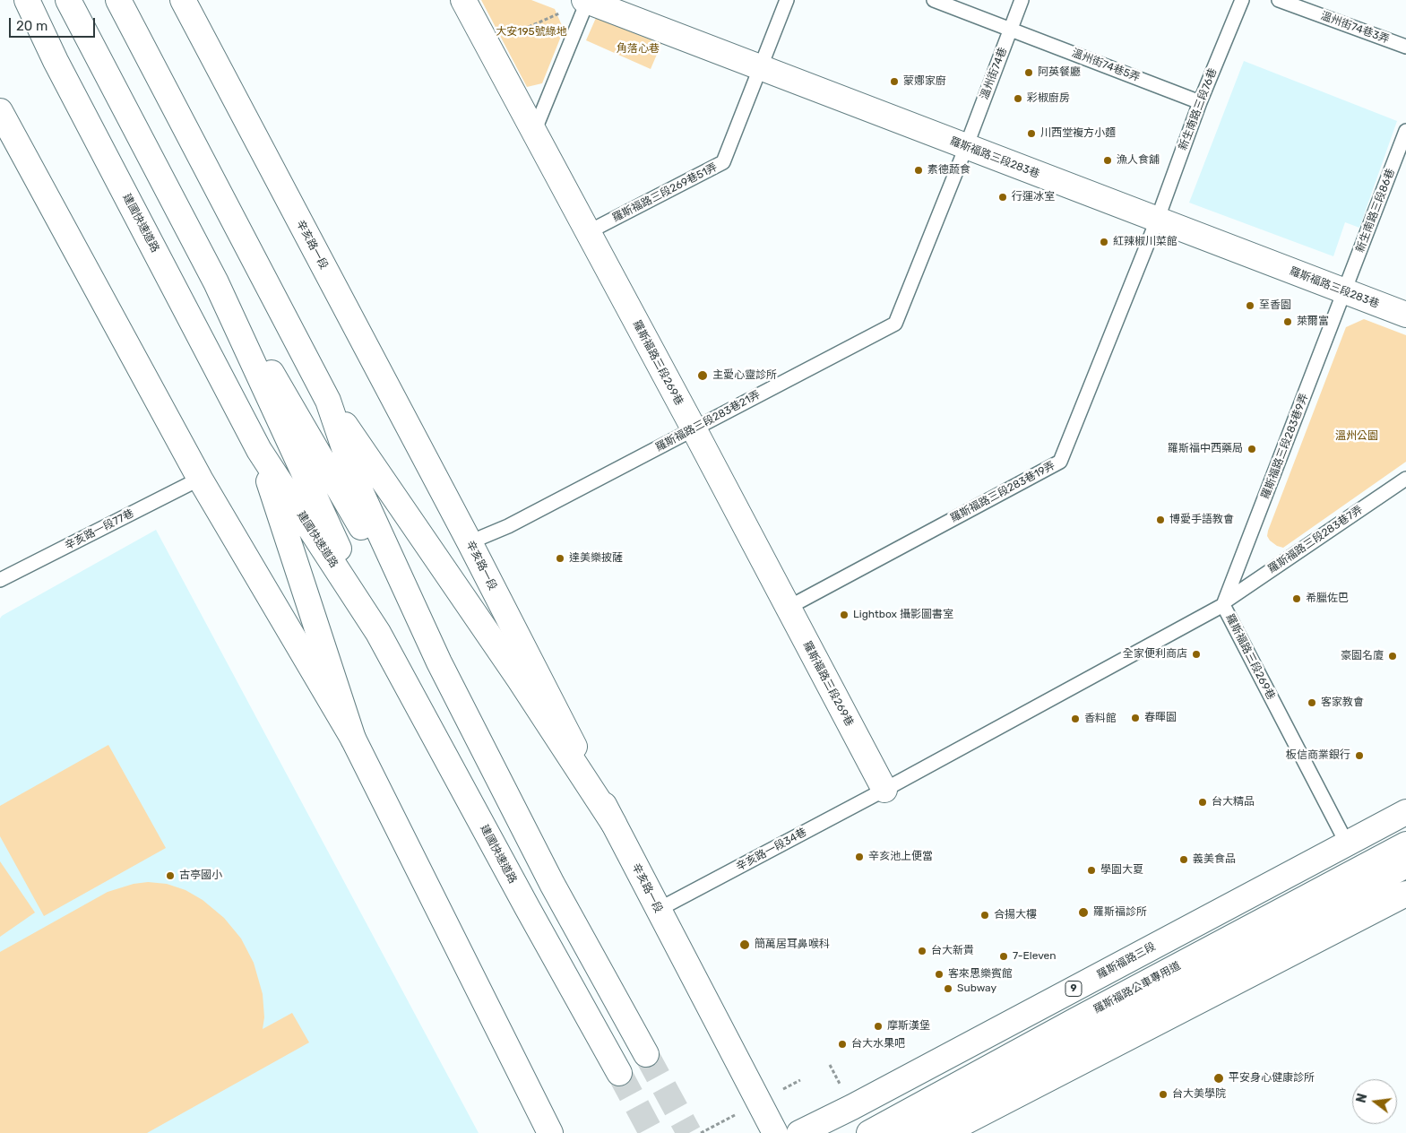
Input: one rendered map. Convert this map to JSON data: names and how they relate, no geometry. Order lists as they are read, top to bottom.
{
  "streets": {
    "main road": [
      "羅斯福路三段283巷",
      "建國快速道路",
      "辛亥路一段",
      "羅斯福路三段269巷",
      "羅斯福路三段",
      "羅斯福路公車專用道",
      "9"
    ],
    "lane": [
      "溫州街74巷3弄",
      "溫州街74巷5弄",
      "溫州街74巷",
      "新生南路三段76巷",
      "羅斯福路三段269巷51弄",
      "新生南路三段86巷",
      "羅斯福路三段283巷21弄",
      "羅斯福路三段283巷9弄",
      "羅斯福路三段283巷19弄",
      "辛亥路一段77巷",
      "羅斯福路三段283巷7弄",
      "辛亥路一段34巷"
    ]
  },
  "crossings": [
    ["溫州街74巷5弄", "溫州街74巷"],
    ["溫州街74巷5弄", "新生南路三段76巷"],
    ["溫州街74巷", "羅斯福路三段283巷"],
    ["溫州街74巷", "羅斯福路三段283巷21弄"],
    ["新生南路三段76巷", "羅斯福路三段283巷"],
    ["新生南路三段76巷", "羅斯福路三段283巷19弄"],
    ["羅斯福路三段283巷", "羅斯福路三段269巷51弄"],
    ["羅斯福路三段283巷", "新生南路三段86巷"],
    ["羅斯福路三段283巷", "羅斯福路三段283巷21弄"],
    ["羅斯福路三段283巷", "羅斯福路三段283巷9弄"],
    ["羅斯福路三段283巷", "羅斯福路三段283巷19弄"],
    ["羅斯福路三段269巷51弄", "羅斯福路三段269巷"],
    ["新生南路三段86巷", "羅斯福路三段283巷9弄"],
    ["辛亥路一段", "羅斯福路三段283巷21弄"],
    ["辛亥路一段", "辛亥路一段34巷"],
    ["羅斯福路三段269巷", "羅斯福路三段283巷21弄"],
    ["羅斯福路三段269巷", "羅斯福路三段283巷9弄"],
    ["羅斯福路三段269巷", "羅斯福路三段283巷19弄"],
    ["羅斯福路三段269巷", "羅斯福路三段283巷7弄"],
    ["羅斯福路三段269巷", "辛亥路一段34巷"],
    ["羅斯福路三段269巷", "羅斯福路三段"],
    ["羅斯福路三段283巷9弄", "羅斯福路三段283巷7弄"]
  ],
  "parks": ["大安195號綠地", "角落心巷", "溫州公園"],
  "places": [
    "阿英餐廳",
    "蒙娜家廚",
    "彩椒廚房",
    "川西堂複方小麵",
    "漁人食舖",
    "素德蔬食",
    "行運冰室",
    "紅辣椒川菜館",
    "至香園",
    "萊爾富",
    "主愛心靈診所",
    "羅斯福中西藥局",
    "博愛手語教會",
    "達美樂披薩",
    "希臘佐巴",
    "Lightbox 攝影圖書室",
    "全家便利商店",
    "豪園名廈",
    "客家教會",
    "春暉園",
    "香料館",
    "板信商業銀行",
    "台大精品",
    "辛亥池上便當",
    "義美食品",
    "學園大夏",
    "古亭國小",
    "羅斯福診所",
    "合揚大樓",
    "簡萬居耳鼻喉科",
    "台大新貴",
    "7-Eleven",
    "客來思樂賓館",
    "Subway",
    "摩斯漢堡",
    "台大水果吧",
    "平安身心健康診所",
    "台大美學院"
  ],
  "scale_bar": "20 m",
  "north": "left"
}
